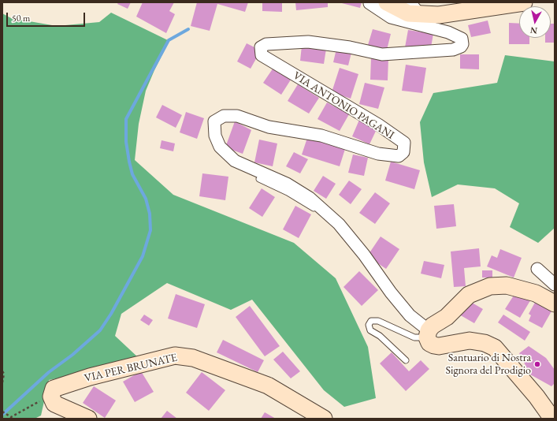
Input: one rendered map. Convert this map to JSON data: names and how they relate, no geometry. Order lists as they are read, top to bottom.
{
  "streets": {
    "street": ["VIA ANTONIO PAGANI", "VIA PER BRUNATE"]
  },
  "places": ["Santuario di Nostra Signora del Prodigio"],
  "scale_bar": "50 m",
  "north": "bottom"
}
